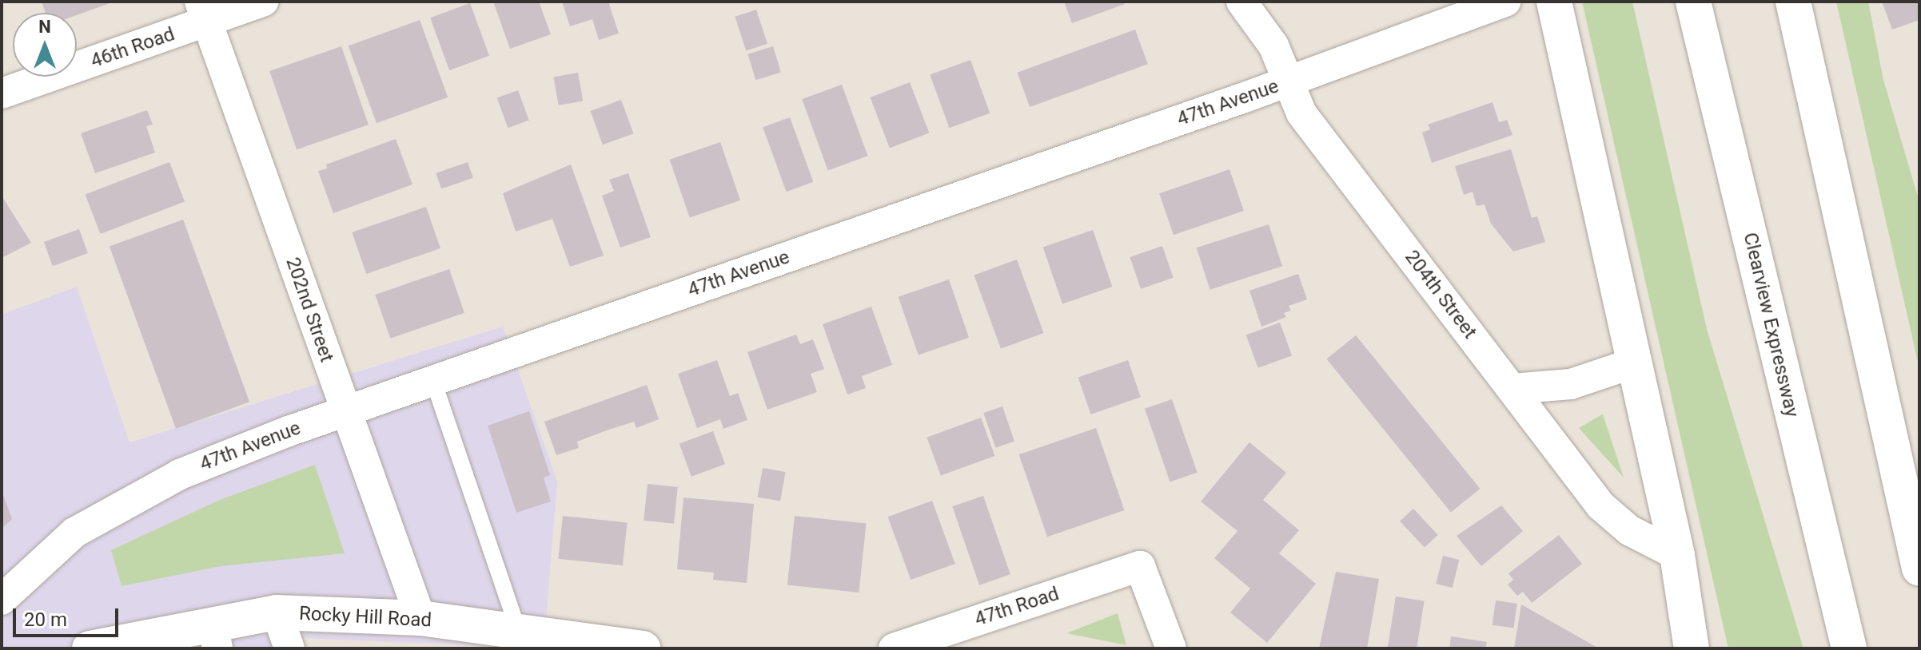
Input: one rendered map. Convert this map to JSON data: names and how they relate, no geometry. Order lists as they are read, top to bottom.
{
  "streets": {
    "main road": ["Clearview Expressway", "Rocky Hill Road"],
    "street": [
      "46th Road",
      "47th Avenue",
      "204th Street",
      "202nd Street",
      "47th Road"
    ]
  },
  "crossings": [
    ["46th Road", "202nd Street"],
    ["47th Avenue", "204th Street"],
    ["47th Avenue", "202nd Street"],
    ["202nd Street", "Rocky Hill Road"]
  ],
  "scale_bar": "20 m",
  "north": "top"
}
